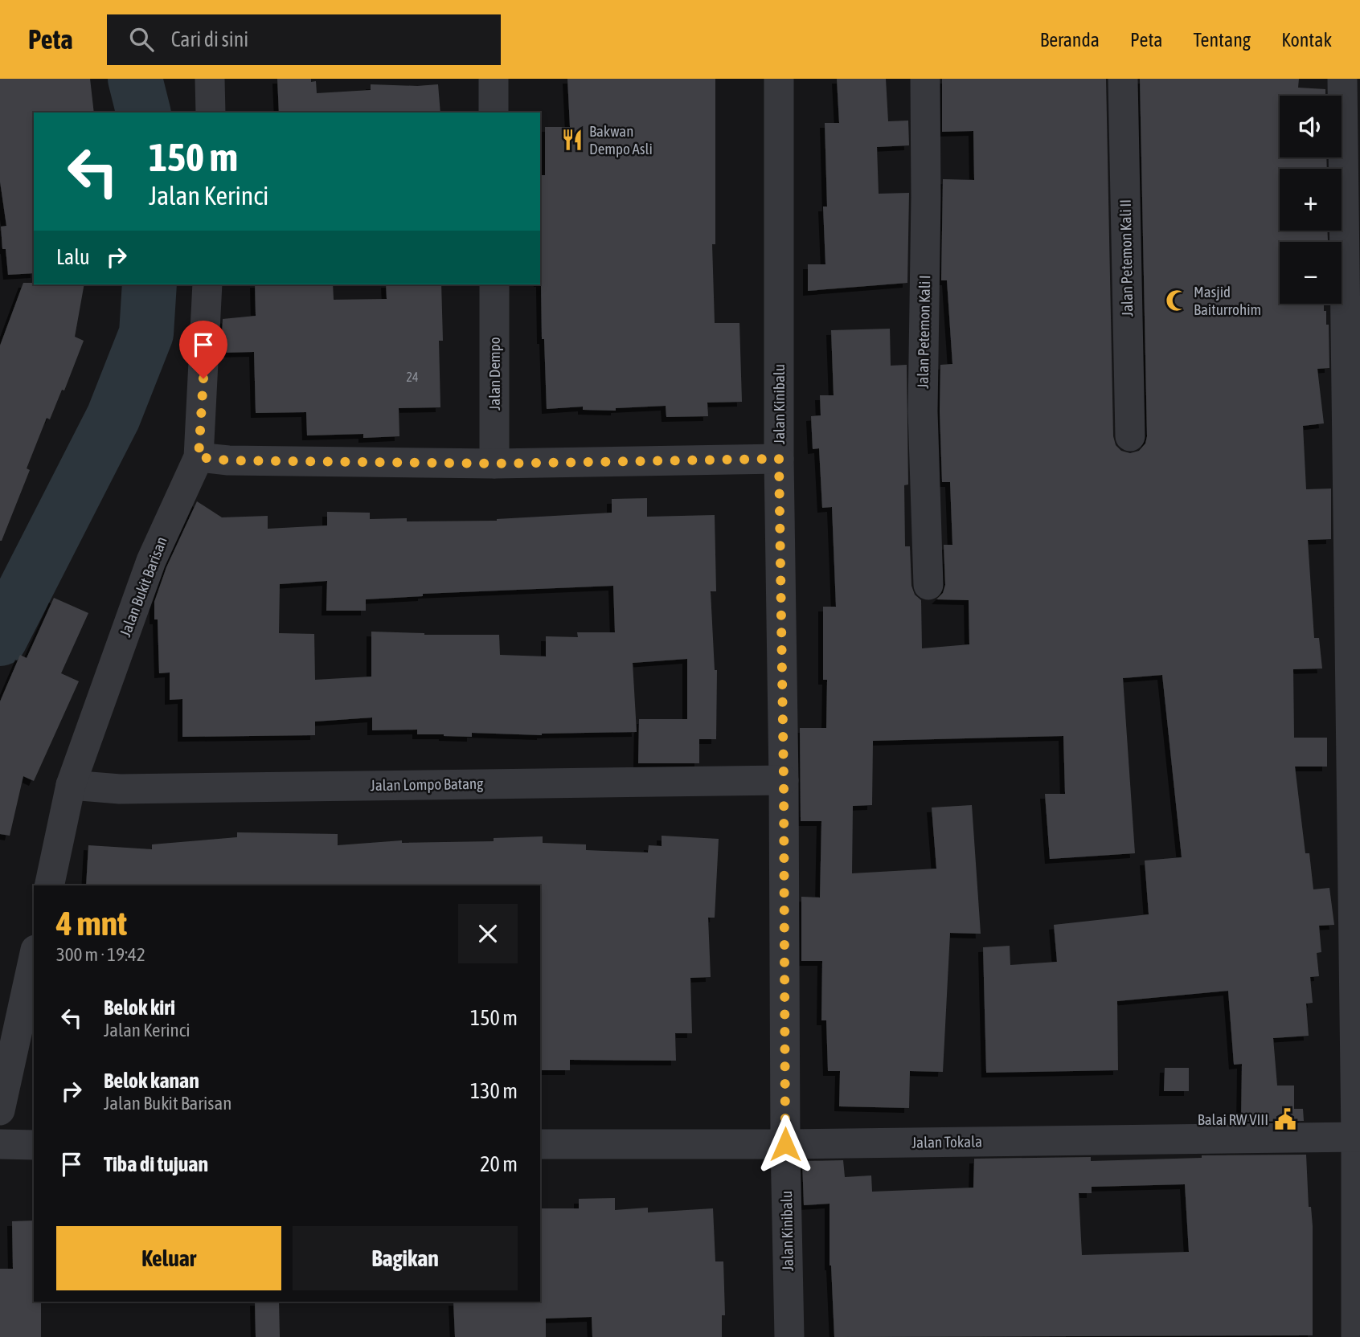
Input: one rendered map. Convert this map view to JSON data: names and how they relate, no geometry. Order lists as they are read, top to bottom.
{
  "streets": {
    "street": [
      "Jalan Petemon Kali II",
      "Jalan Petemon Kali I",
      "Jalan Dempo",
      "Jalan Kinibalu",
      "Jalan Bukit Barisan",
      "Jalan Lompo Batang",
      "Jalan Tokala"
    ]
  },
  "crossings": [
    ["Jalan Kinibalu", "Jalan Lompo Batang"],
    ["Jalan Kinibalu", "Jalan Tokala"],
    ["Jalan Bukit Barisan", "Jalan Lompo Batang"]
  ],
  "places": {
    "restaurant": ["Bakwan Dempo Asli"],
    "mosque": ["Masjid Baiturrohim"],
    "public building": ["Balai RW VIII"]
  },
  "house_numbers": ["24"],
  "page": {
    "header": "Peta",
    "search": "Cari di sini",
    "nav": [
      "Beranda",
      "Peta",
      "Tentang",
      "Kontak"
    ],
    "map_buttons": ["+", "−"],
    "turn": ["150 m", "Jalan Kerinci"],
    "then": "Lalu",
    "heading": ["4 mnt", "300 m · 19:42"],
    "list": [
      {
        "name": "Belok kiri",
        "note": "Jalan Kerinci",
        "value": "150 m"
      },
      {
        "name": "Belok kanan",
        "note": "Jalan Bukit Barisan",
        "value": "130 m"
      },
      {
        "name": "Tiba di tujuan",
        "value": "20 m"
      }
    ],
    "buttons": ["Keluar", "Bagikan"]
  }
}
